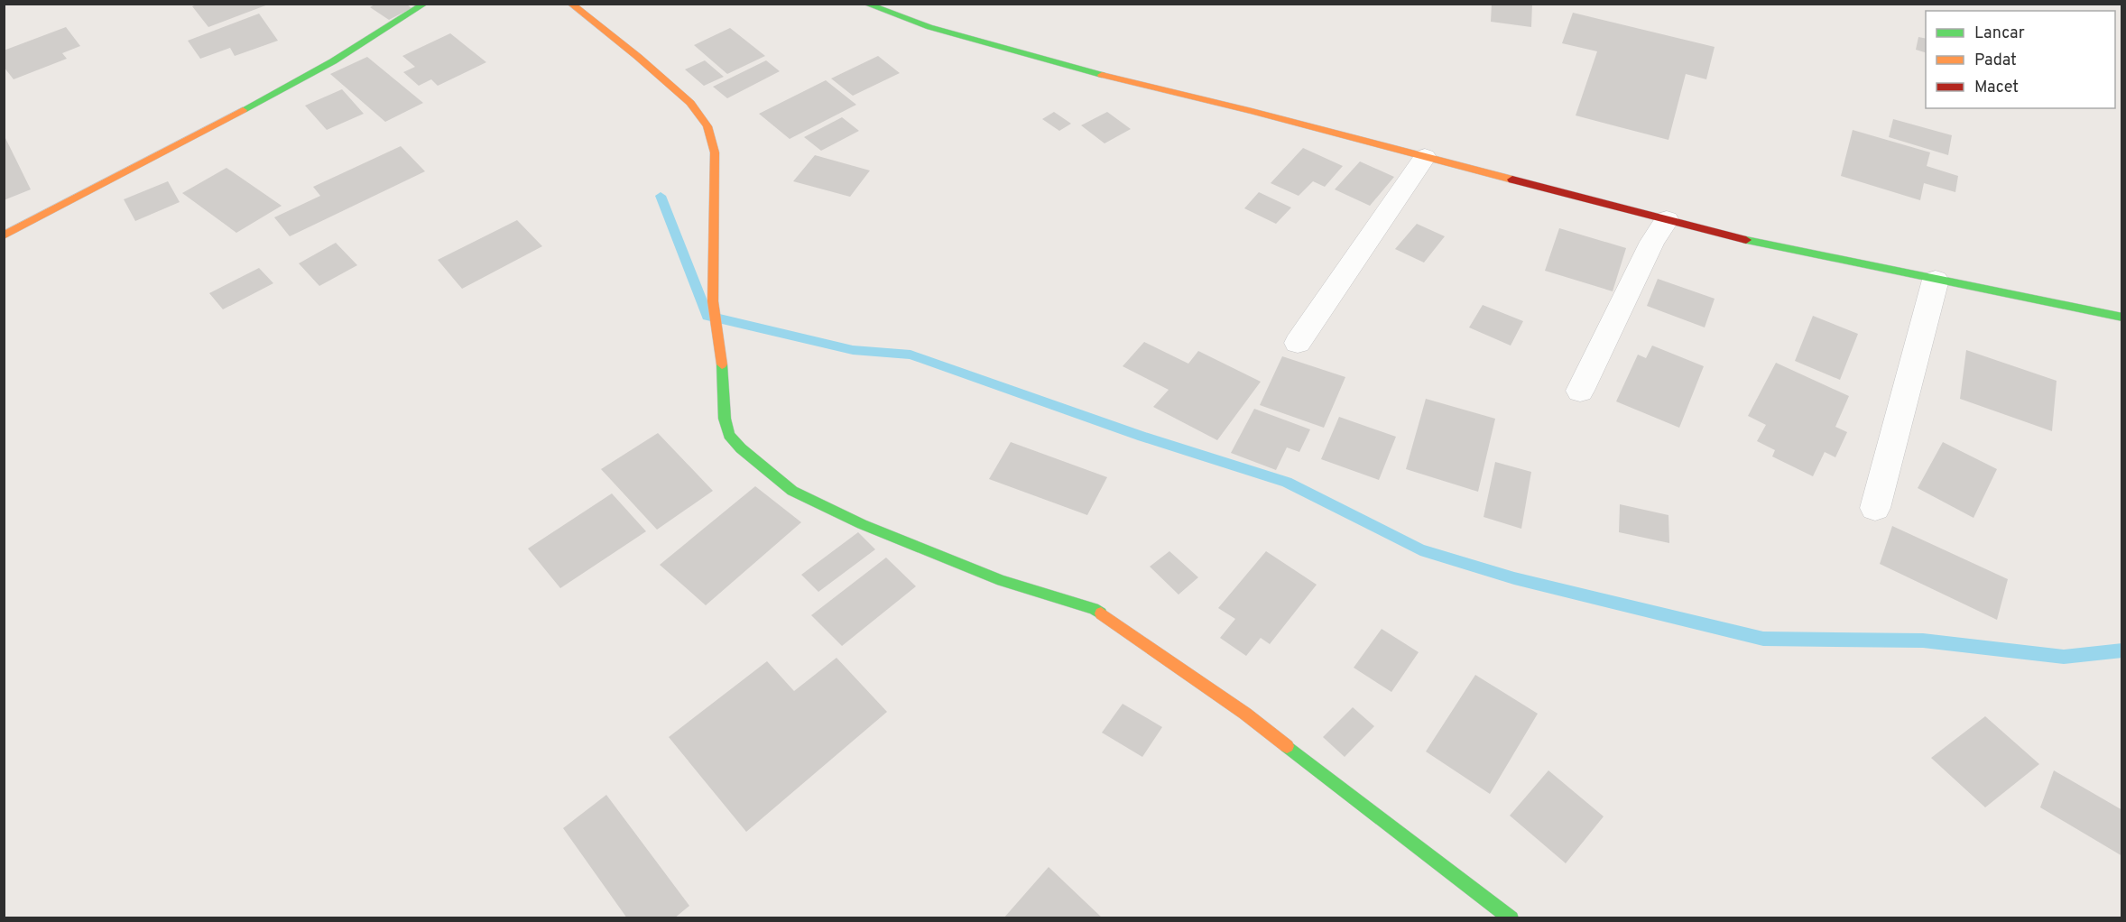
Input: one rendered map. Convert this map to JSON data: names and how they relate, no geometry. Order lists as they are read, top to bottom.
{
  "legend": ["Lancar", "Padat", "Macet"]
}
